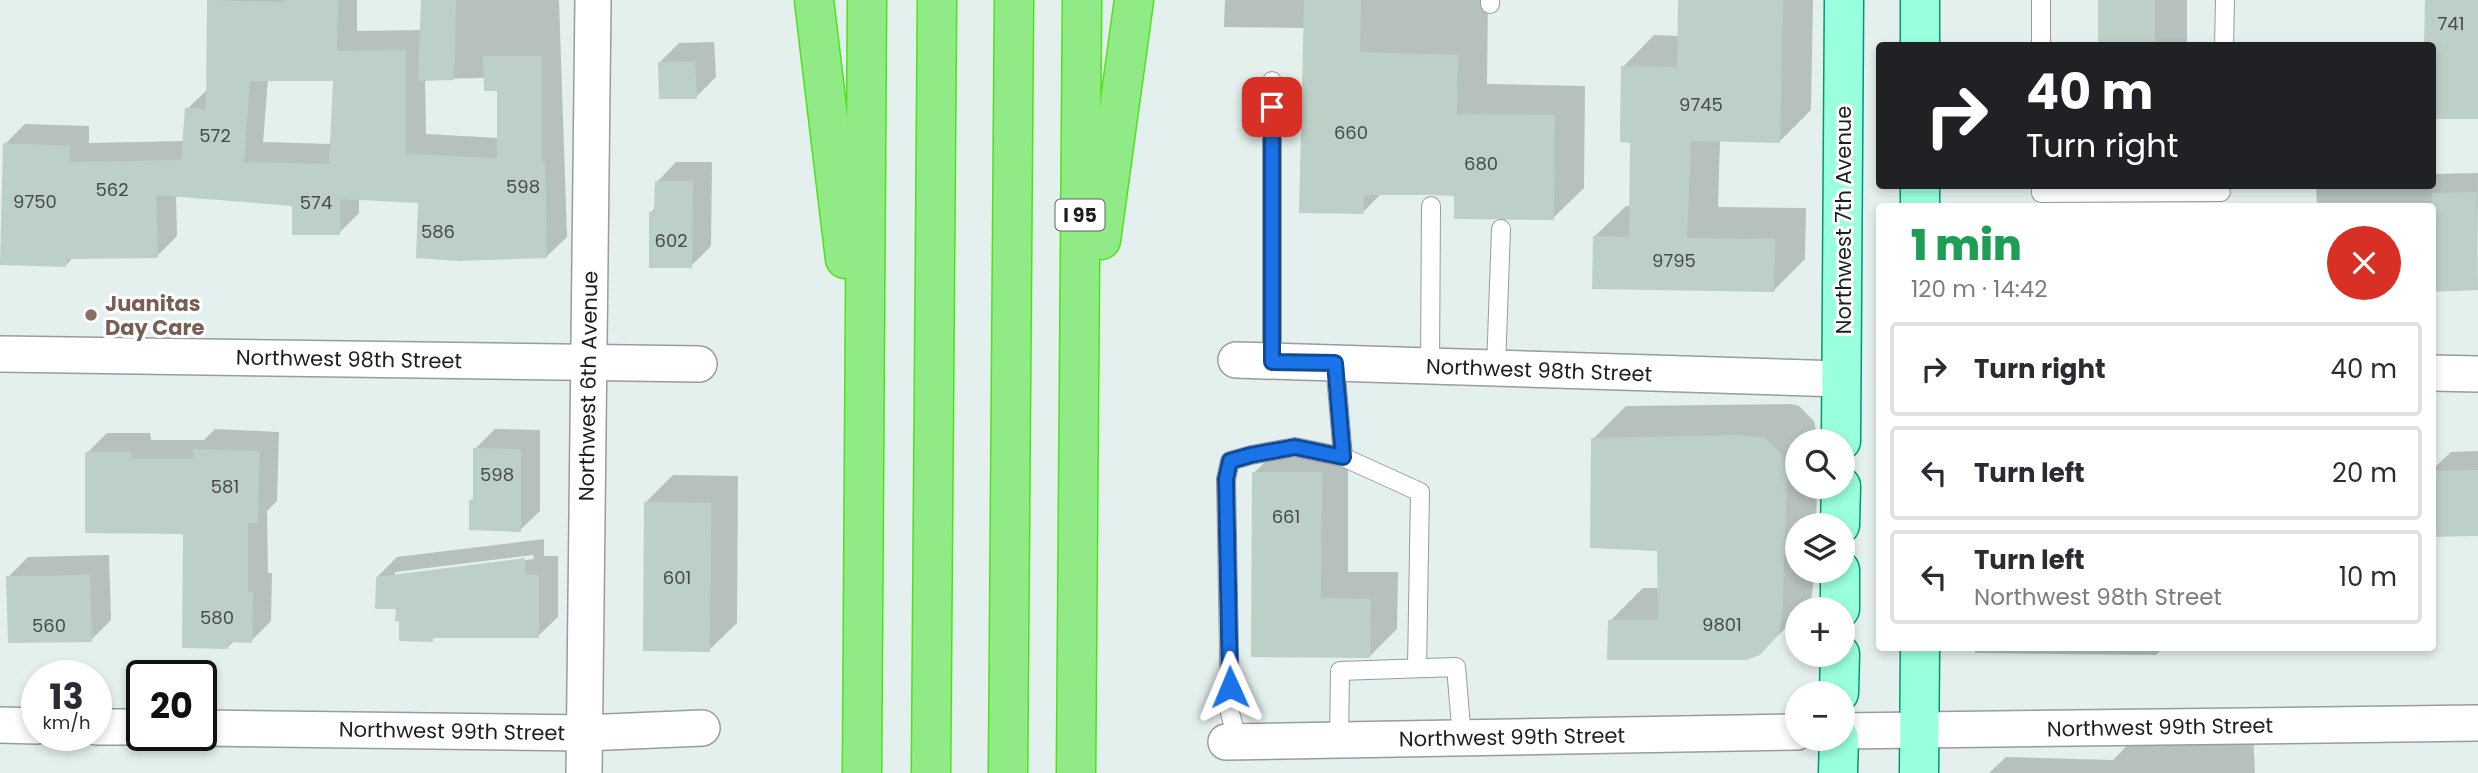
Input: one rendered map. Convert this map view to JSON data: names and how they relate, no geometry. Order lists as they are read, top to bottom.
{
  "streets": {
    "highway": ["I 95"],
    "main road": ["Northwest 7th Avenue"],
    "street": ["Northwest 98th Street", "Northwest 6th Avenue", "Northwest 99th Street"]
  },
  "crossings": [
    ["Northwest 7th Avenue", "Northwest 98th Street"],
    ["Northwest 98th Street", "Northwest 6th Avenue"],
    ["Northwest 6th Avenue", "Northwest 99th Street"]
  ],
  "places": ["Juanitas Day Care"],
  "house_numbers": [
    "741",
    "9745",
    "660",
    "572",
    "680",
    "598",
    "562",
    "9750",
    "574",
    "586",
    "602",
    "9795",
    "598",
    "581",
    "661",
    "601",
    "580",
    "9801",
    "560"
  ],
  "page": {
    "turn": ["40 m", "Turn right"],
    "heading": ["1 min", "120 m · 14:42"],
    "list": [
      {
        "name": "Turn right",
        "value": "40 m"
      },
      {
        "name": "Turn left",
        "value": "20 m"
      },
      {
        "name": "Turn left",
        "note": "Northwest 98th Street",
        "value": "10 m"
      }
    ],
    "map_buttons": ["+", "−"],
    "speed": "13 km/h",
    "limit": "20"
  }
}
